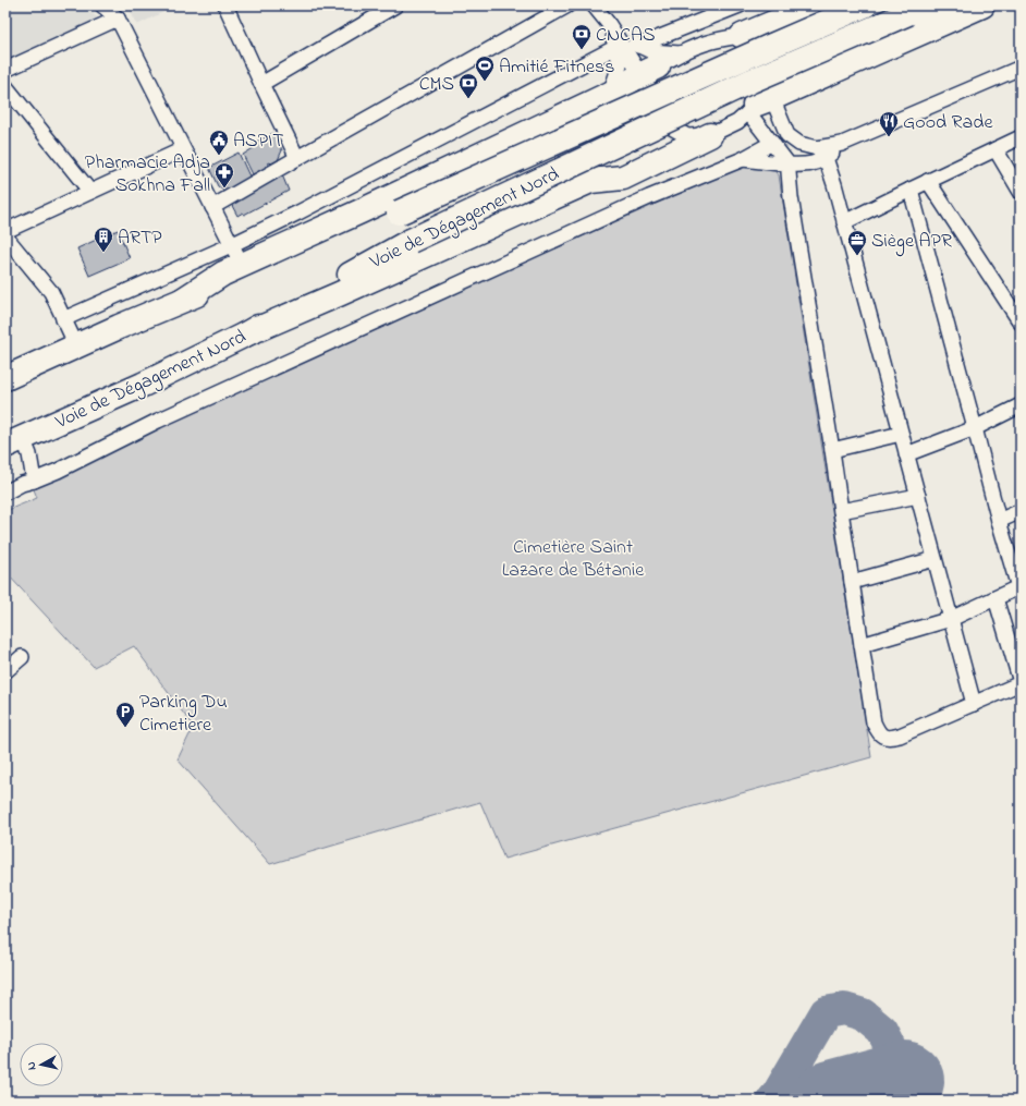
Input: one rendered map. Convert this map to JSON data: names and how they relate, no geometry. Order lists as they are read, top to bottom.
{
  "streets": {
    "highway": ["Voie de Dégagement Nord"]
  },
  "parks": ["Cimetière Saint Lazare de Bétanie"],
  "places": {
    "bank": ["CNCAS", "CMS"],
    "sports": ["Amitié Fitness"],
    "restaurant": ["Good Rade"],
    "public building": ["ASPIT"],
    "pharmacy": ["Pharmacie Adja Sokhna Fall"],
    "building": ["ARTP"],
    "office": ["Siège APR"],
    "parking": ["Parking Du Cimetiere"]
  },
  "north": "left"
}
